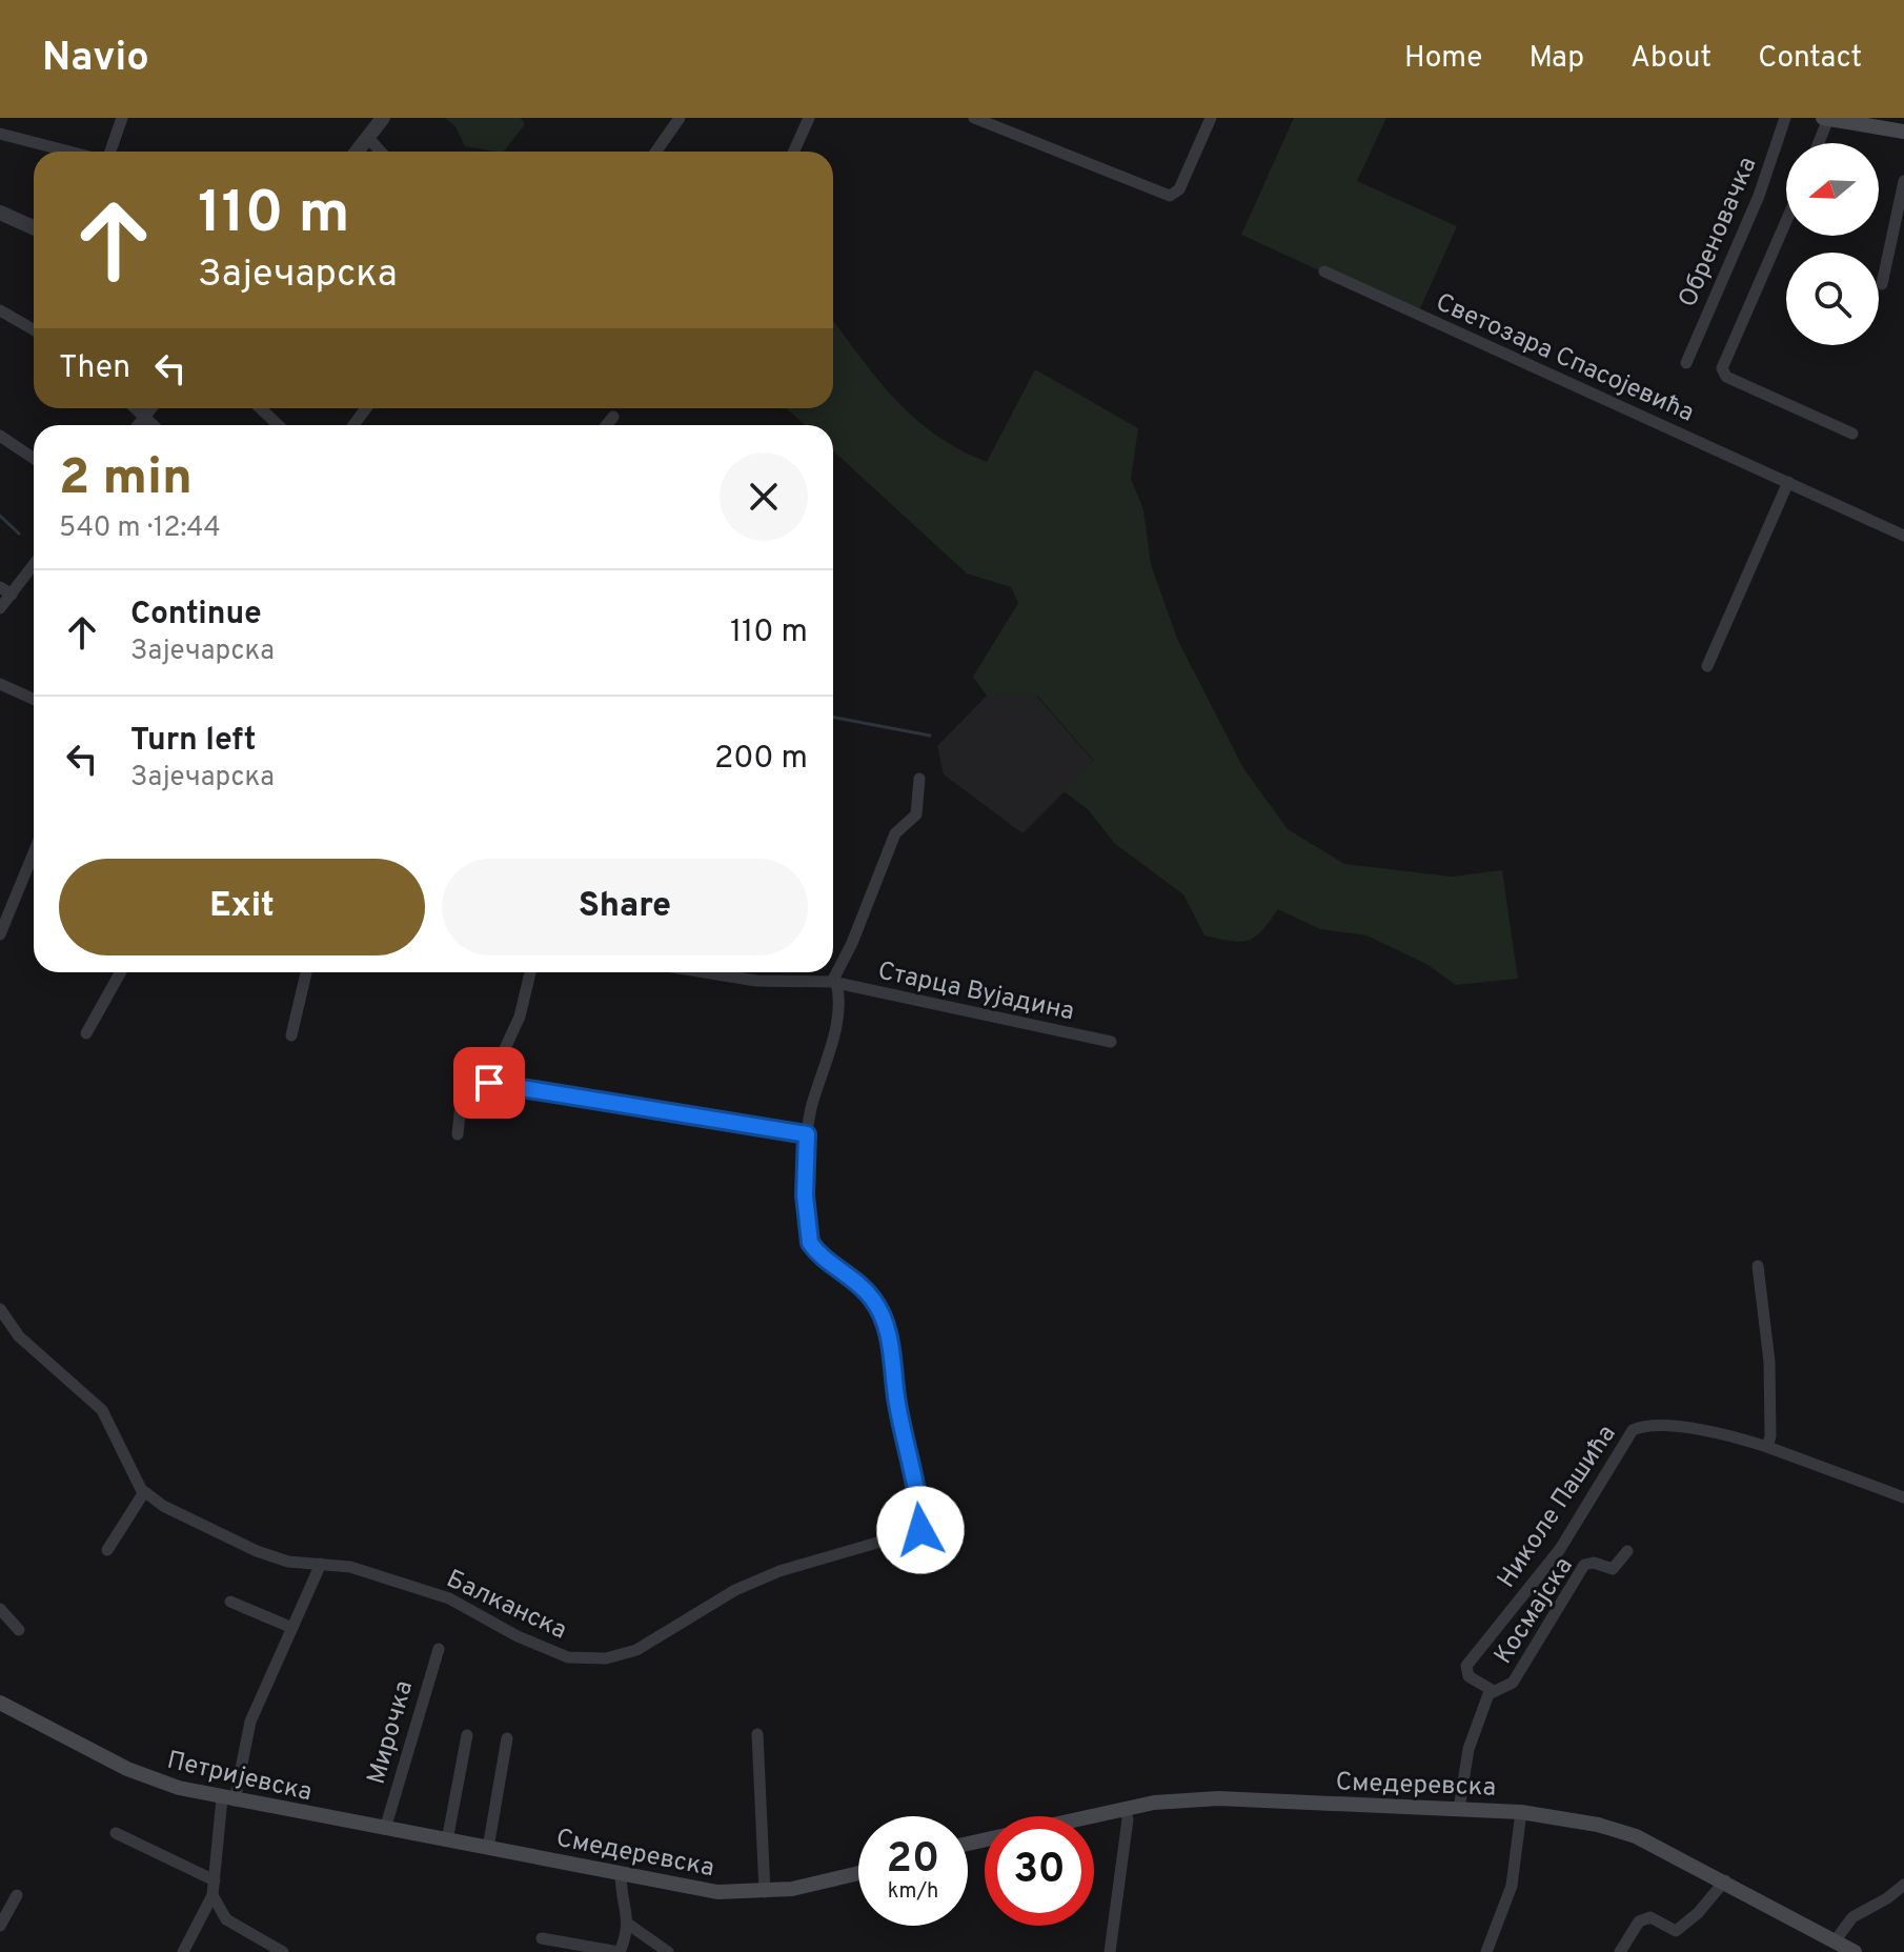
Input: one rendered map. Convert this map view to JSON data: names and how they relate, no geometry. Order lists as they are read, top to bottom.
{
  "streets": {
    "main road": ["Петријевска", "Смедеревска"],
    "street": [
      "Обреновачка",
      "Светозара Спасојевића",
      "Старца Вујадина",
      "Николе Пашића",
      "Балканска",
      "Космајска",
      "Мирочка"
    ]
  },
  "crossings": [
    ["Николе Пашића", "Космајска"],
    ["Космајска", "Смедеревска"],
    ["Мирочка", "Петријевска"],
    ["Мирочка", "Смедеревска"],
    ["Петријевска", "Смедеревска"]
  ],
  "north": "left",
  "page": {
    "header": "Navio",
    "nav": [
      "Home",
      "Map",
      "About",
      "Contact"
    ],
    "turn": ["110 m", "Зајечарска"],
    "then": "Then",
    "heading": ["2 min", "540 m · 12:44"],
    "list": [
      {
        "name": "Continue",
        "note": "Зајечарска",
        "value": "110 m"
      },
      {
        "name": "Turn left",
        "note": "Зајечарска",
        "value": "200 m"
      }
    ],
    "buttons": ["Exit", "Share"],
    "speed": "20 km/h",
    "limit": "30"
  }
}
